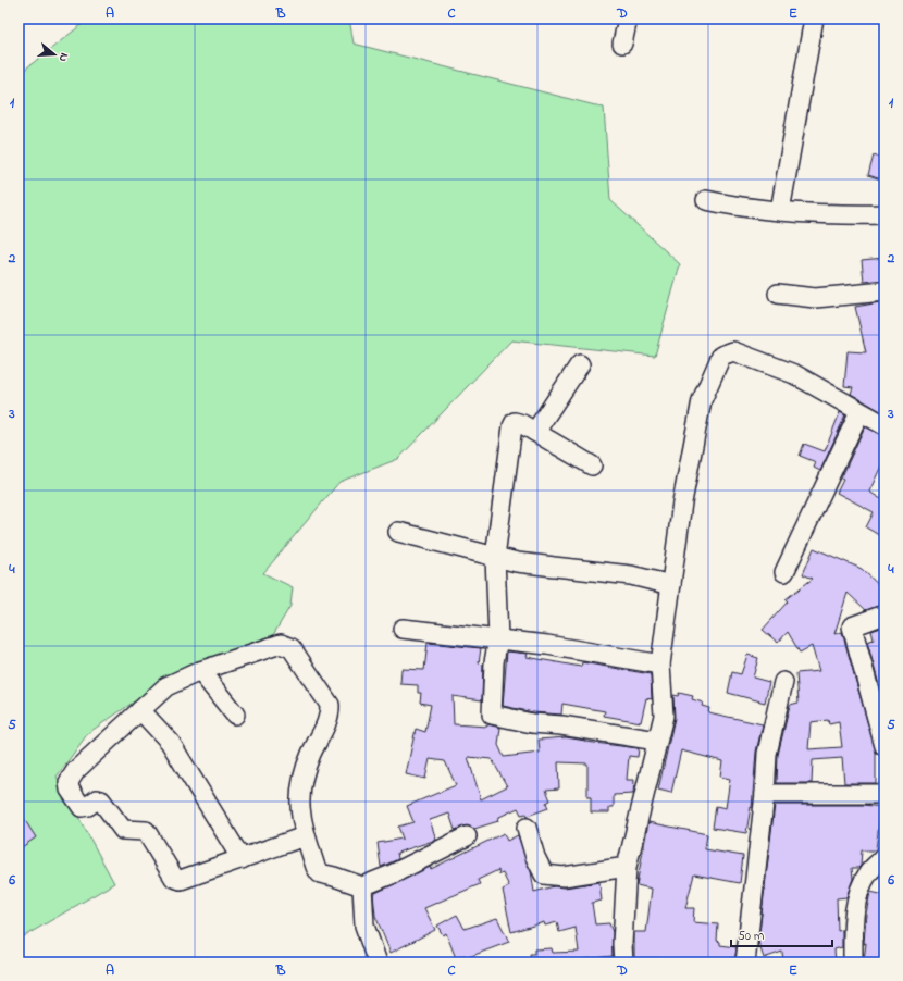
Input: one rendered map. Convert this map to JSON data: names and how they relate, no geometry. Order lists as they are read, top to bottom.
{
  "scale_bar": "50 m",
  "north": "right",
  "grid": {
    "columns": [
      "A",
      "B",
      "C",
      "D",
      "E"
    ],
    "rows": [
      "1",
      "2",
      "3",
      "4",
      "5",
      "6"
    ]
  }
}
